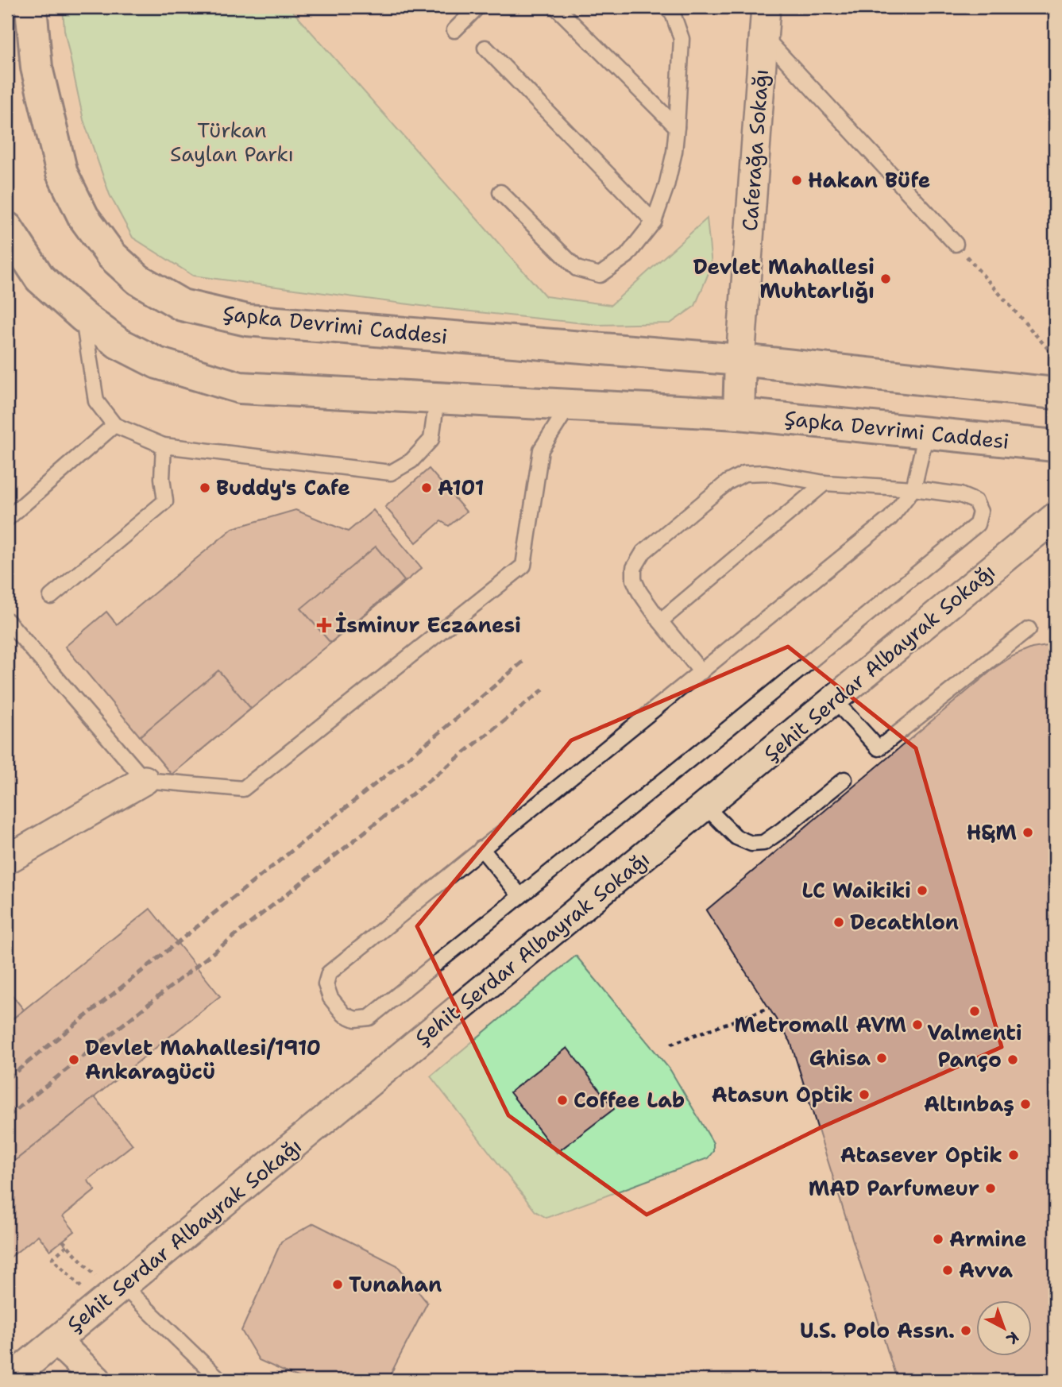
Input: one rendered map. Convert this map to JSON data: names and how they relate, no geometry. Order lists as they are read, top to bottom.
{
  "streets": {
    "main road": ["Şapka Devrimi Caddesi"],
    "street": ["Caferağa Sokağı", "Şehit Serdar Albayrak Sokağı"]
  },
  "crossings": [
    ["Caferağa Sokağı", "Şapka Devrimi Caddesi"]
  ],
  "parks": ["Türkan Saylan Parkı"],
  "places": {
    "other": [
      "Hakan Büfe",
      "Devlet Mahallesi Muhtarlığı",
      "Buddy's Cafe",
      "A101",
      "H&M",
      "LC Waikiki",
      "Decathlon",
      "Valmenti",
      "Metromall AVM",
      "Ghisa",
      "Devlet Mahallesi/1910 Ankaragücü",
      "Panço",
      "Atasun Optik",
      "Coffee Lab",
      "Altınbaş",
      "Atasever Optik",
      "MAD Parfumeur",
      "Armine",
      "Avva",
      "Tunahan",
      "U.S. Polo Assn."
    ],
    "health": ["İsminur Eczanesi"]
  },
  "north": "bottom right"
}
